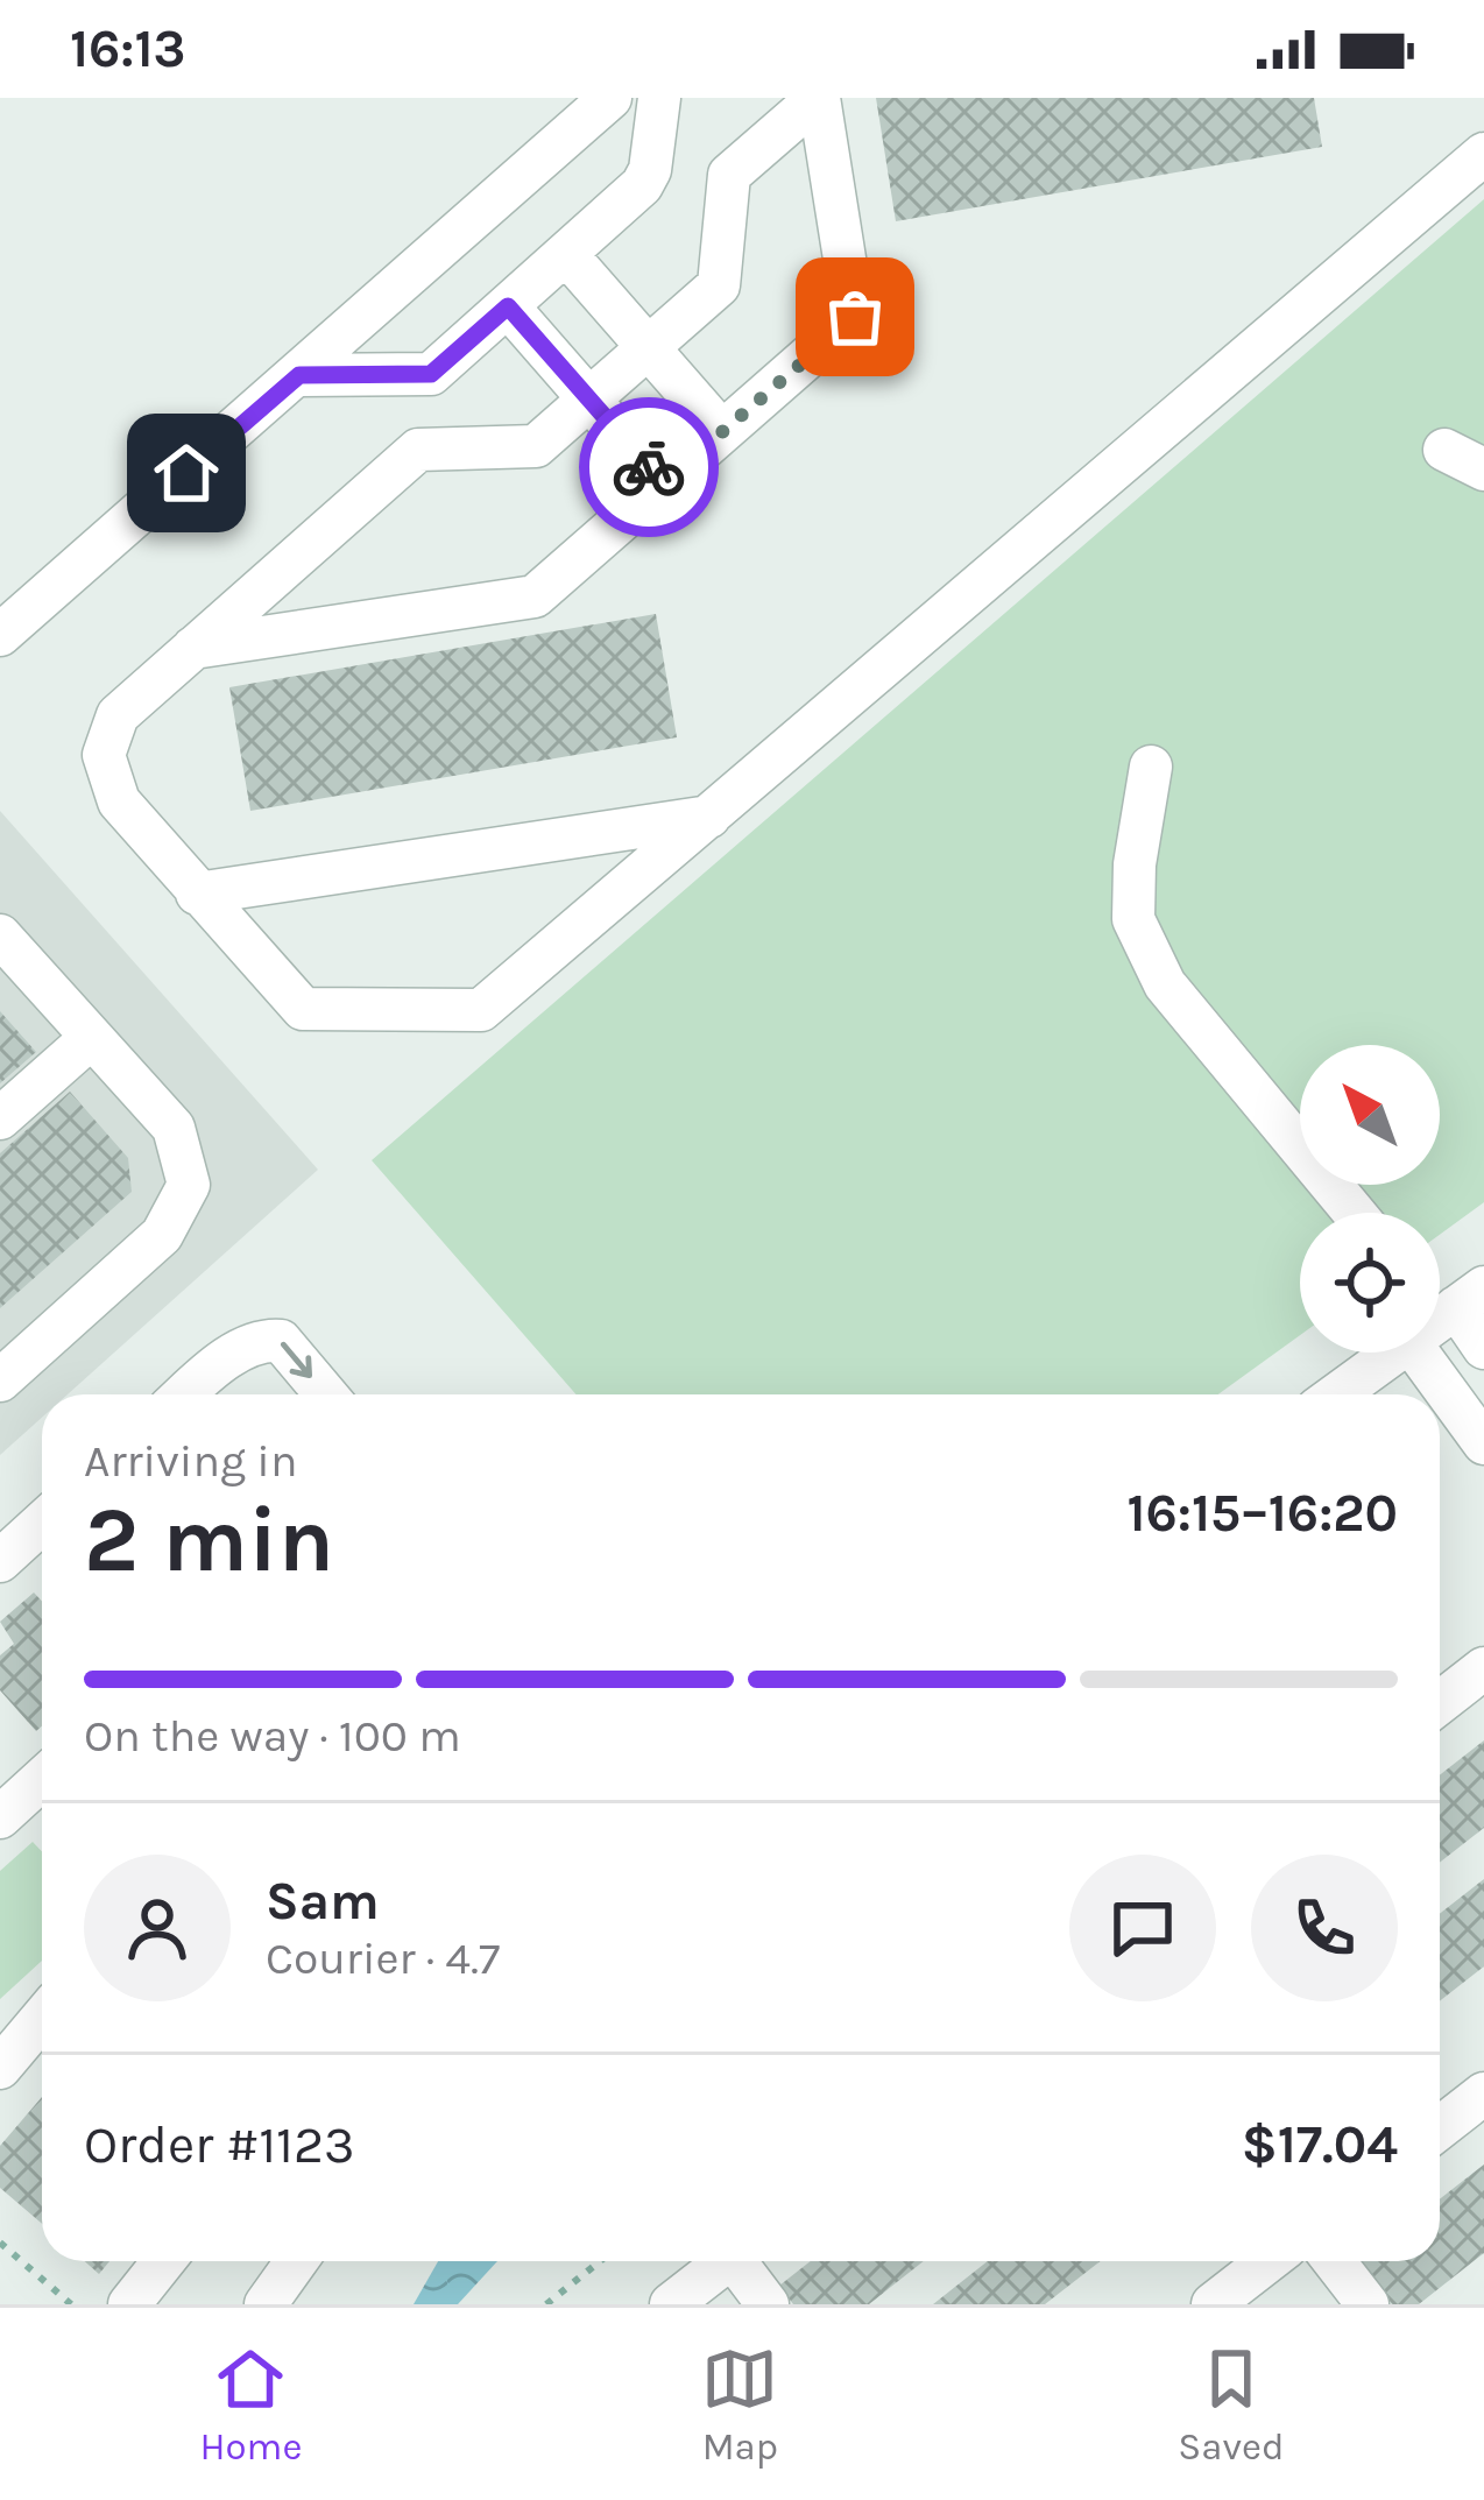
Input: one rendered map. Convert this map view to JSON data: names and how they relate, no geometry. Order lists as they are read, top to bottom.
{
  "north": "top left",
  "page": {
    "status": "16:13",
    "heading": ["2 min", "Arriving in", "16:15–16:20"],
    "panel": [
      "Sam",
      "Courier · 4.7",
      "Order #1123",
      "$17.04"
    ],
    "bar": "On the way · 100 m",
    "tabs": ["Home", "Map", "Saved"]
  }
}
